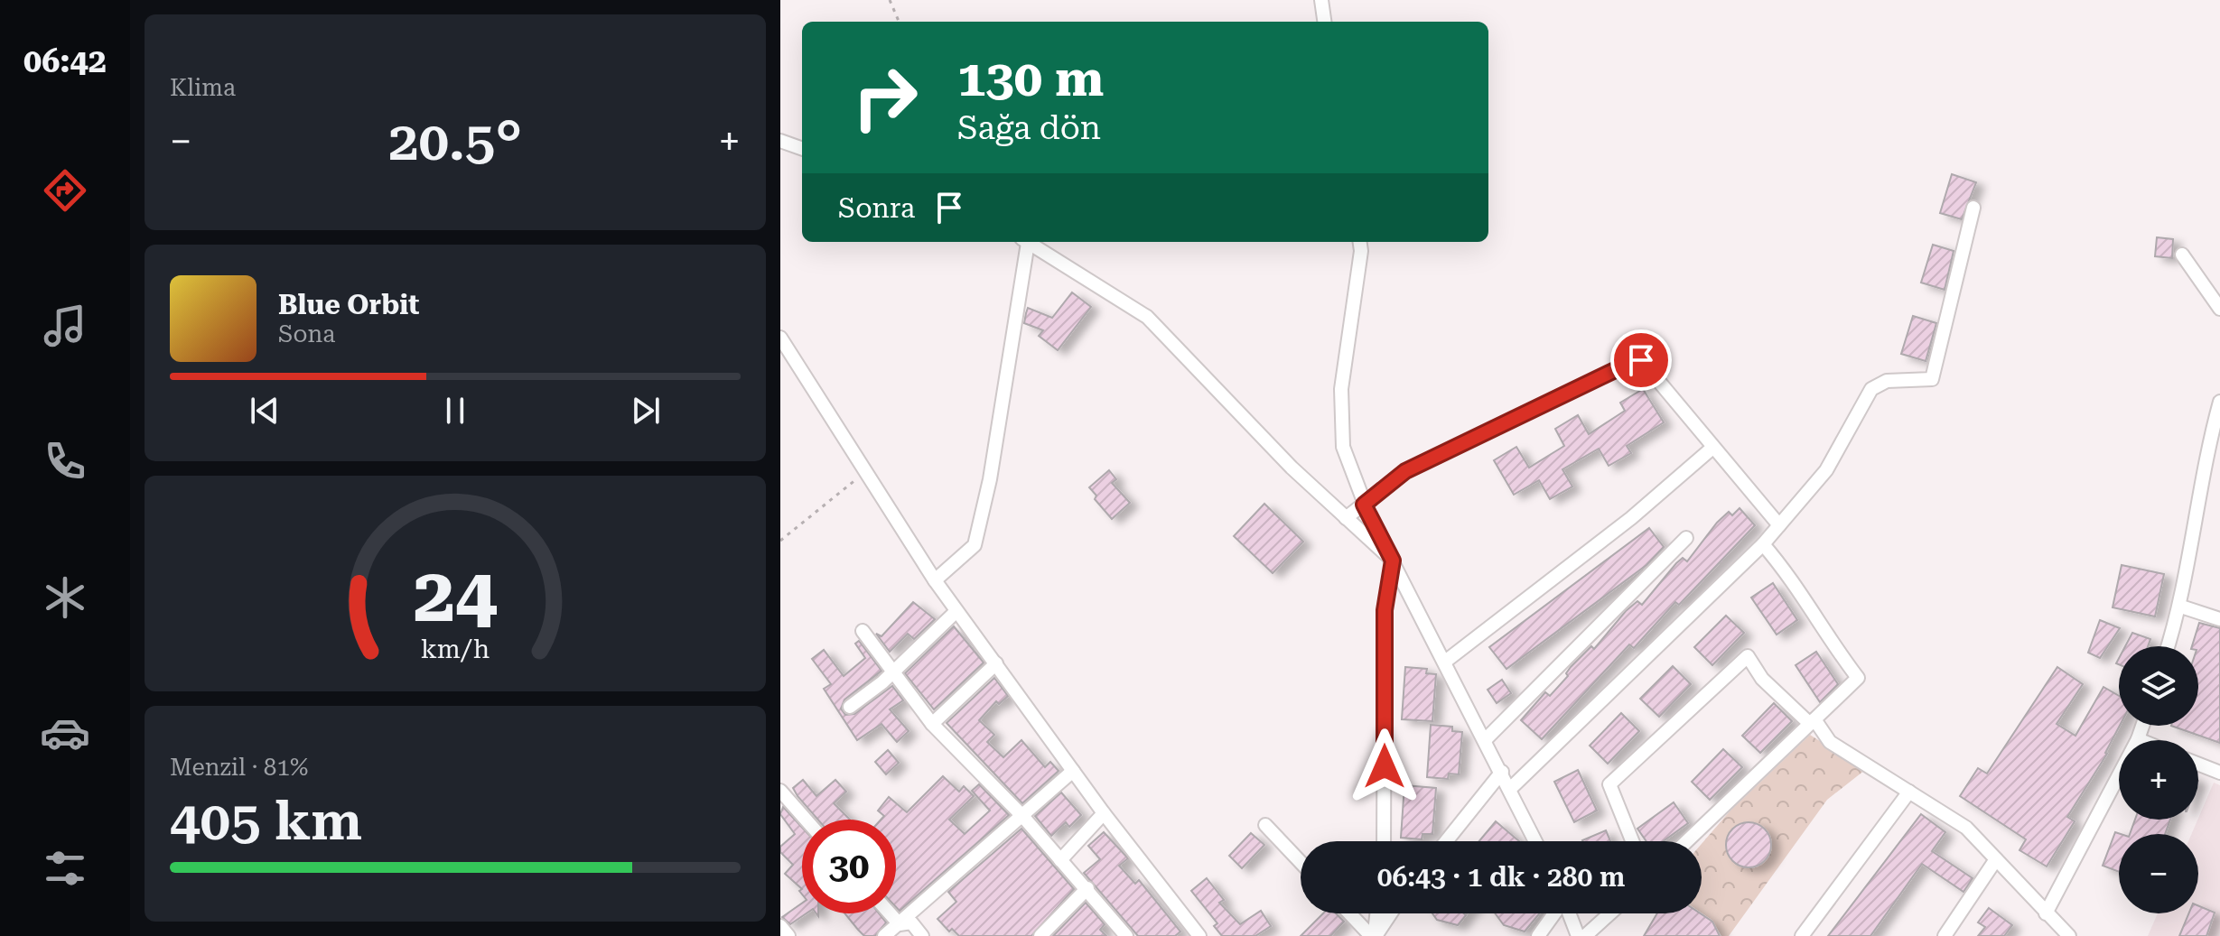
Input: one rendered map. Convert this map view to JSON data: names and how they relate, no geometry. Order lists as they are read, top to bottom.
{
  "page": {
    "tabs": "06:42",
    "tile": [
      "Klima",
      ["Menzil · 81%", "405 km"]
    ],
    "turn": ["130 m", "Sağa dön"],
    "heat": ["−", "20.5°", "+"],
    "then": "Sonra",
    "song": ["Blue Orbit", "Sona"],
    "map_buttons": ["+", "−"],
    "limit": "30",
    "trip": "06:43 · 1 dk · 280 m",
    "gauge": ["24", "km/h"]
  }
}
